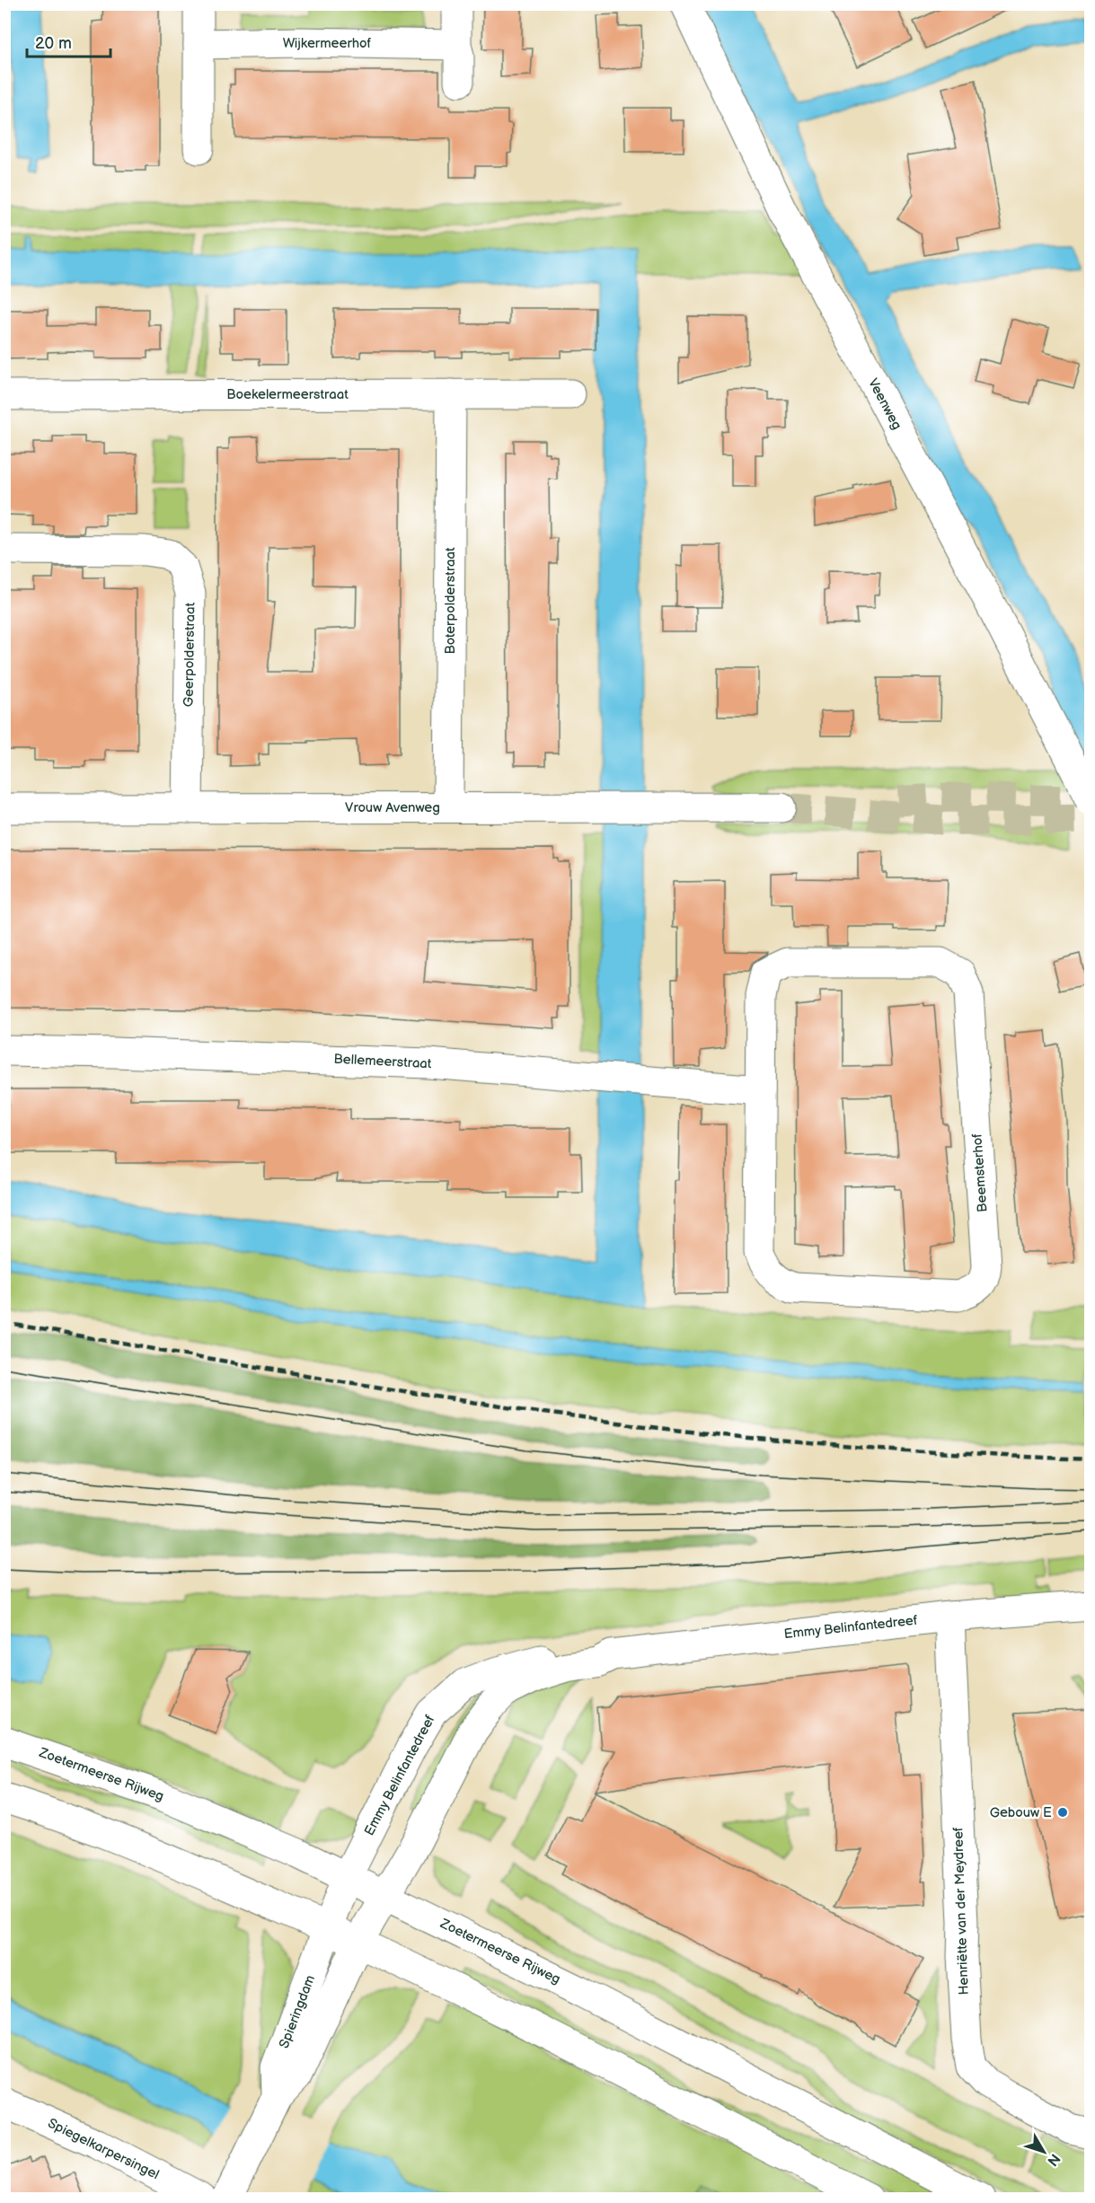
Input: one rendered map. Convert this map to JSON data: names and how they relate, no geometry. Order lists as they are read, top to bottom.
{
  "streets": {
    "street": [
      "Wijkermeerhof",
      "Boekelermeerstraat",
      "Veenweg",
      "Boterpolderstraat",
      "Geerpolderstraat",
      "Vrouw Avenweg",
      "Bellemeerstraat",
      "Beemsterhof",
      "Emmy Belinfantedreef",
      "Zoetermeerse Rijweg",
      "Henriëtte van der Meydreef",
      "Spieringdam",
      "Spiegelkarpersingel"
    ]
  },
  "crossings": [
    ["Boekelermeerstraat", "Boterpolderstraat"],
    ["Boterpolderstraat", "Vrouw Avenweg"],
    ["Geerpolderstraat", "Vrouw Avenweg"],
    ["Bellemeerstraat", "Beemsterhof"],
    ["Emmy Belinfantedreef", "Zoetermeerse Rijweg"],
    ["Emmy Belinfantedreef", "Henriëtte van der Meydreef"],
    ["Emmy Belinfantedreef", "Spieringdam"]
  ],
  "places": ["Gebouw E"],
  "scale_bar": "20 m",
  "north": "bottom right"
}
